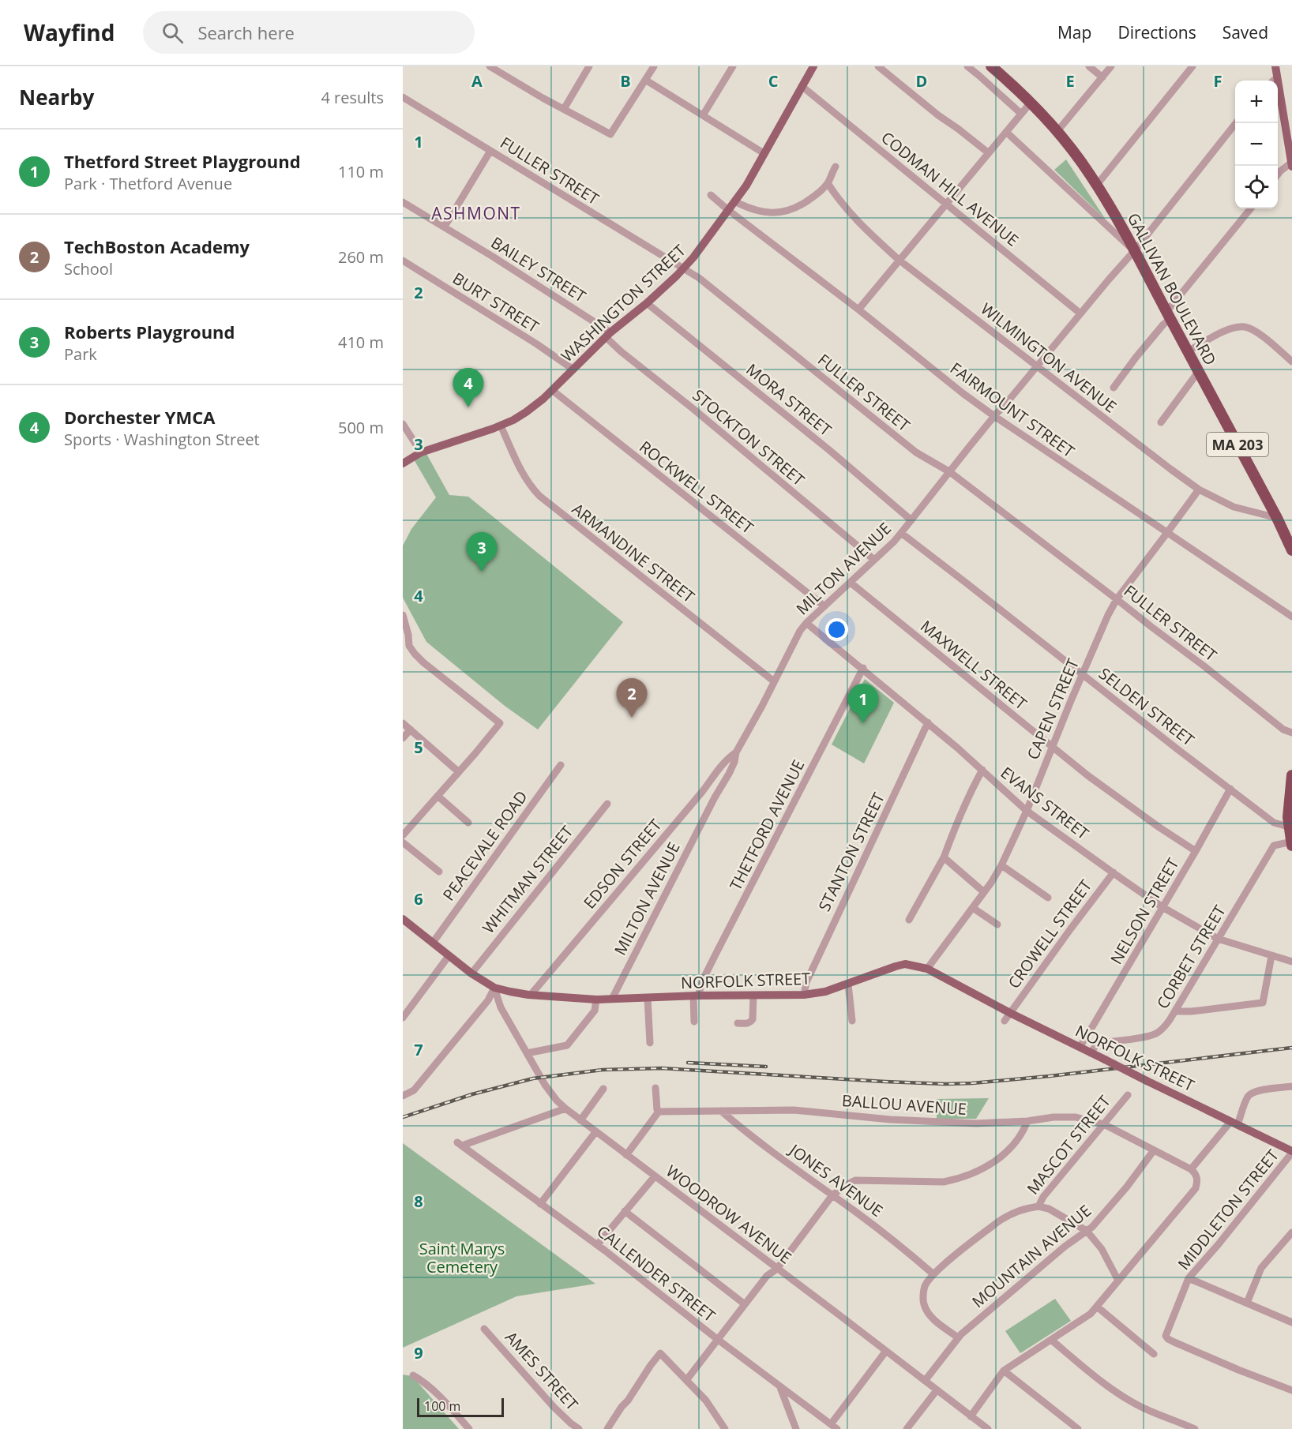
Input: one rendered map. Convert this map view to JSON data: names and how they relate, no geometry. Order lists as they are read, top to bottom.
{
  "streets": {
    "highway": ["GALLIVAN BOULEVARD", "MA 203"],
    "main road": ["WASHINGTON STREET", "NORFOLK STREET"],
    "street": [
      "FULLER STREET",
      "CODMAN HILL AVENUE",
      "BAILEY STREET",
      "BURT STREET",
      "WILMINGTON AVENUE",
      "MORA STREET",
      "FAIRMOUNT STREET",
      "STOCKTON STREET",
      "ROCKWELL STREET",
      "ARMANDINE STREET",
      "MILTON AVENUE",
      "MAXWELL STREET",
      "SELDEN STREET",
      "CAPEN STREET",
      "EVANS STREET",
      "THETFORD AVENUE",
      "PEACEVALE ROAD",
      "STANTON STREET",
      "EDSON STREET",
      "WHITMAN STREET",
      "NELSON STREET",
      "CROWELL STREET",
      "CORBET STREET",
      "BALLOU AVENUE",
      "MASCOT STREET",
      "JONES AVENUE",
      "MIDDLETON STREET",
      "WOODROW AVENUE",
      "MOUNTAIN AVENUE",
      "CALLENDER STREET",
      "AMES STREET"
    ]
  },
  "crossings": [
    ["FULLER STREET", "WASHINGTON STREET"],
    ["FULLER STREET", "MILTON AVENUE"],
    ["FULLER STREET", "CAPEN STREET"],
    ["CODMAN HILL AVENUE", "WASHINGTON STREET"],
    ["CODMAN HILL AVENUE", "MILTON AVENUE"],
    ["BAILEY STREET", "WASHINGTON STREET"],
    ["BAILEY STREET", "STOCKTON STREET"],
    ["GALLIVAN BOULEVARD", "WILMINGTON AVENUE"],
    ["GALLIVAN BOULEVARD", "MILTON AVENUE"],
    ["BURT STREET", "WASHINGTON STREET"],
    ["WASHINGTON STREET", "MORA STREET"],
    ["WASHINGTON STREET", "FAIRMOUNT STREET"],
    ["WASHINGTON STREET", "STOCKTON STREET"],
    ["WASHINGTON STREET", "ROCKWELL STREET"],
    ["WASHINGTON STREET", "ARMANDINE STREET"],
    ["WILMINGTON AVENUE", "MILTON AVENUE"],
    ["WILMINGTON AVENUE", "CAPEN STREET"],
    ["MORA STREET", "MILTON AVENUE"],
    ["FAIRMOUNT STREET", "MILTON AVENUE"],
    ["FAIRMOUNT STREET", "CAPEN STREET"],
    ["STOCKTON STREET", "MILTON AVENUE"],
    ["ROCKWELL STREET", "MILTON AVENUE"],
    ["ARMANDINE STREET", "MILTON AVENUE"],
    ["MILTON AVENUE", "MAXWELL STREET"],
    ["MILTON AVENUE", "SELDEN STREET"],
    ["MILTON AVENUE", "EVANS STREET"],
    ["MILTON AVENUE", "EDSON STREET"],
    ["MILTON AVENUE", "NORFOLK STREET"],
    ["MAXWELL STREET", "CAPEN STREET"],
    ["MAXWELL STREET", "NELSON STREET"],
    ["SELDEN STREET", "CAPEN STREET"],
    ["SELDEN STREET", "NELSON STREET"],
    ["CAPEN STREET", "EVANS STREET"],
    ["CAPEN STREET", "NORFOLK STREET"],
    ["EVANS STREET", "THETFORD AVENUE"],
    ["EVANS STREET", "STANTON STREET"],
    ["EVANS STREET", "NELSON STREET"],
    ["EVANS STREET", "CROWELL STREET"],
    ["EVANS STREET", "CORBET STREET"],
    ["THETFORD AVENUE", "NORFOLK STREET"],
    ["PEACEVALE ROAD", "NORFOLK STREET"],
    ["STANTON STREET", "NORFOLK STREET"],
    ["EDSON STREET", "NORFOLK STREET"],
    ["WHITMAN STREET", "NORFOLK STREET"],
    ["NELSON STREET", "NORFOLK STREET"],
    ["CROWELL STREET", "NORFOLK STREET"],
    ["NORFOLK STREET", "MIDDLETON STREET"],
    ["NORFOLK STREET", "WOODROW AVENUE"],
    ["BALLOU AVENUE", "MASCOT STREET"],
    ["BALLOU AVENUE", "JONES AVENUE"],
    ["BALLOU AVENUE", "MOUNTAIN AVENUE"],
    ["MASCOT STREET", "JONES AVENUE"],
    ["MASCOT STREET", "MOUNTAIN AVENUE"],
    ["WOODROW AVENUE", "MOUNTAIN AVENUE"],
    ["WOODROW AVENUE", "CALLENDER STREET"]
  ],
  "districts": ["ASHMONT"],
  "parks": ["Saint Marys Cemetery"],
  "scale_bar": "100 m",
  "page": {
    "header": "Wayfind",
    "search": "Search here",
    "nav": ["Map", "Directions", "Saved"],
    "heading": ["Nearby", "4 results"],
    "map_buttons": ["+", "−"],
    "list": [
      {
        "mark": "1",
        "name": "Thetford Street Playground",
        "note": "Park · Thetford Avenue",
        "value": "110 m"
      },
      {
        "mark": "2",
        "name": "TechBoston Academy",
        "note": "School",
        "value": "260 m"
      },
      {
        "mark": "3",
        "name": "Roberts Playground",
        "note": "Park",
        "value": "410 m"
      },
      {
        "mark": "4",
        "name": "Dorchester YMCA",
        "note": "Sports · Washington Street",
        "value": "500 m"
      }
    ],
    "pins": [
      "4",
      "3",
      "2",
      "1"
    ],
    "scale": "100 m"
  },
  "grid": {
    "columns": [
      "A",
      "B",
      "C",
      "D",
      "E",
      "F"
    ],
    "rows": [
      "1",
      "2",
      "3",
      "4",
      "5",
      "6",
      "7",
      "8",
      "9"
    ]
  }
}
